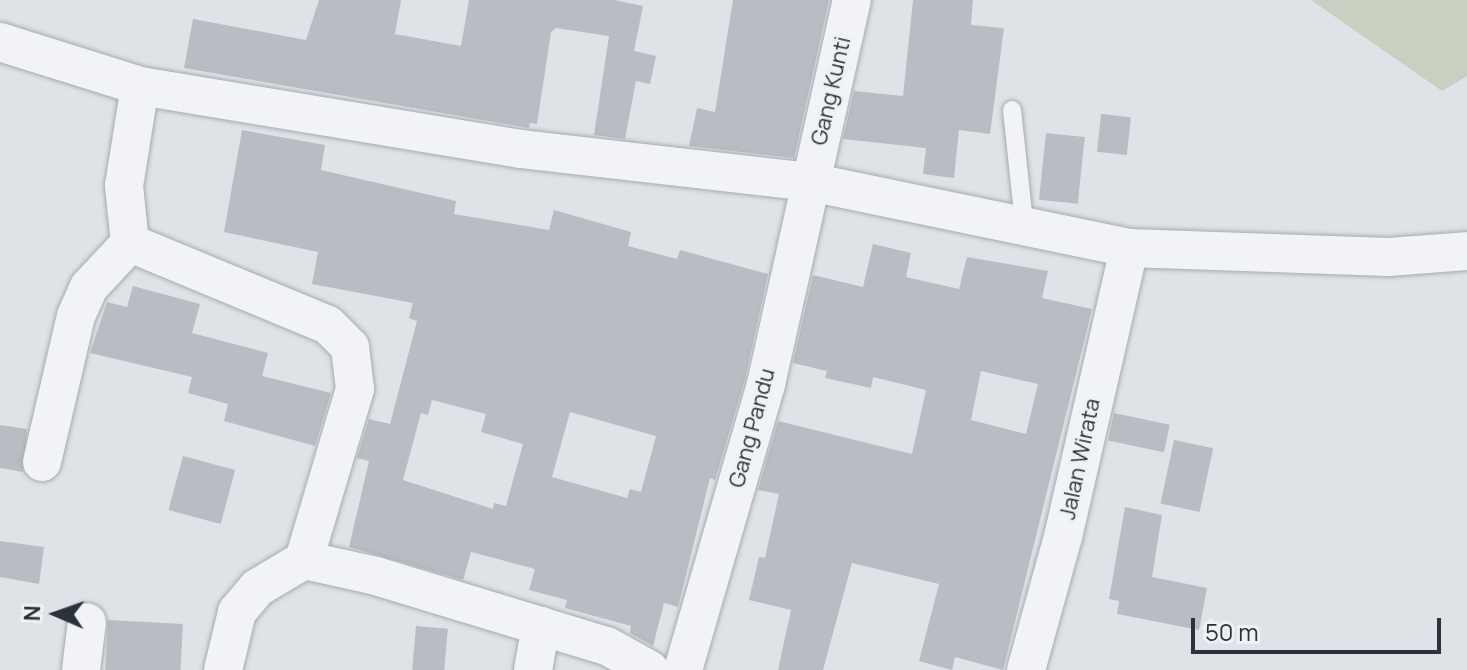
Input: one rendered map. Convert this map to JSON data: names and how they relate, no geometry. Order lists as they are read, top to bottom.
{
  "streets": {
    "street": ["Gang Kunti", "Gang Pandu", "Jalan Wirata"]
  },
  "crossings": [
    ["Gang Kunti", "Gang Pandu"]
  ],
  "scale_bar": "50 m",
  "north": "left"
}
